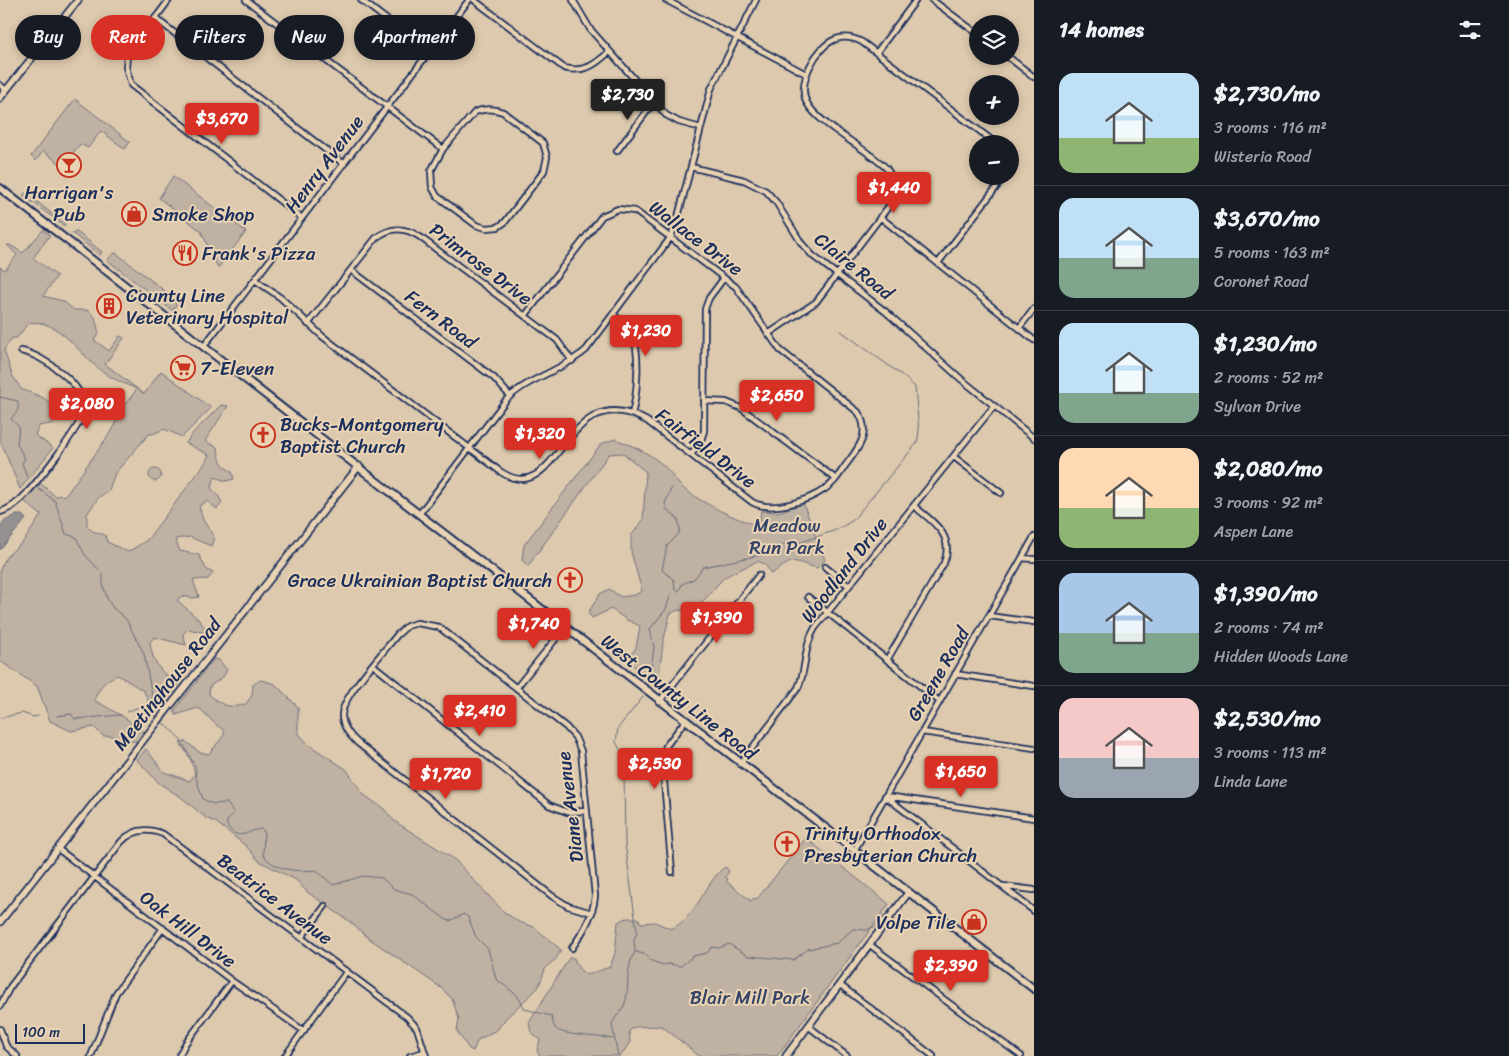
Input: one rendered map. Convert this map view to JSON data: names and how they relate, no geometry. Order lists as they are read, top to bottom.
{
  "streets": {
    "main road": ["West County Line Road"],
    "street": [
      "Henry Avenue",
      "Wallace Drive",
      "Primrose Drive",
      "Claire Road",
      "Fern Road",
      "Fairfield Drive",
      "Woodland Drive",
      "Greene Road",
      "Meetinghouse Road",
      "Diane Avenue",
      "Beatrice Avenue",
      "Oak Hill Drive"
    ]
  },
  "crossings": [
    ["Henry Avenue", "Fairfield Drive"],
    ["Henry Avenue", "West County Line Road"],
    ["Wallace Drive", "Primrose Drive"],
    ["Wallace Drive", "Fairfield Drive"],
    ["Primrose Drive", "Fern Road"],
    ["Primrose Drive", "Fairfield Drive"],
    ["Claire Road", "Woodland Drive"],
    ["Woodland Drive", "West County Line Road"],
    ["Greene Road", "West County Line Road"],
    ["Meetinghouse Road", "West County Line Road"],
    ["Meetinghouse Road", "Oak Hill Drive"],
    ["Beatrice Avenue", "Oak Hill Drive"]
  ],
  "parks": ["Meadow Run Park", "Blair Mill Park"],
  "places": {
    "bar": ["Harrigan's Pub"],
    "shop": ["Smoke Shop", "Volpe Tile"],
    "restaurant": ["Frank's Pizza"],
    "building": ["County Line Veterinary Hospital"],
    "supermarket": ["7-Eleven"],
    "church": ["Bucks-Montgomery Baptist Church", "Grace Ukrainian Baptist Church", "Trinity Orthodox Presbyterian Church"]
  },
  "scale_bar": "100 m",
  "page": {
    "heading": "14 homes",
    "map_buttons": ["+", "−"],
    "chip": [
      "Buy",
      "Rent",
      "Filters",
      "New",
      "Apartment"
    ],
    "list": [
      {
        "name": "$2,730/mo",
        "note": "3 rooms · 116 m² · Wisteria Road"
      },
      {
        "name": "$3,670/mo",
        "note": "5 rooms · 163 m² · Coronet Road"
      },
      {
        "name": "$1,230/mo",
        "note": "2 rooms · 52 m² · Sylvan Drive"
      },
      {
        "name": "$2,080/mo",
        "note": "3 rooms · 92 m² · Aspen Lane"
      },
      {
        "name": "$1,390/mo",
        "note": "2 rooms · 74 m² · Hidden Woods Lane"
      },
      {
        "name": "$2,530/mo",
        "note": "3 rooms · 113 m² · Linda Lane"
      }
    ],
    "price": [
      "$2,730",
      "$3,670",
      "$1,440",
      "$1,230",
      "$2,650",
      "$2,080",
      "$1,320",
      "$1,390",
      "$1,740",
      "$2,410",
      "$2,530",
      "$1,650",
      "$1,720",
      "$2,390"
    ],
    "scale": "100 m"
  }
}
